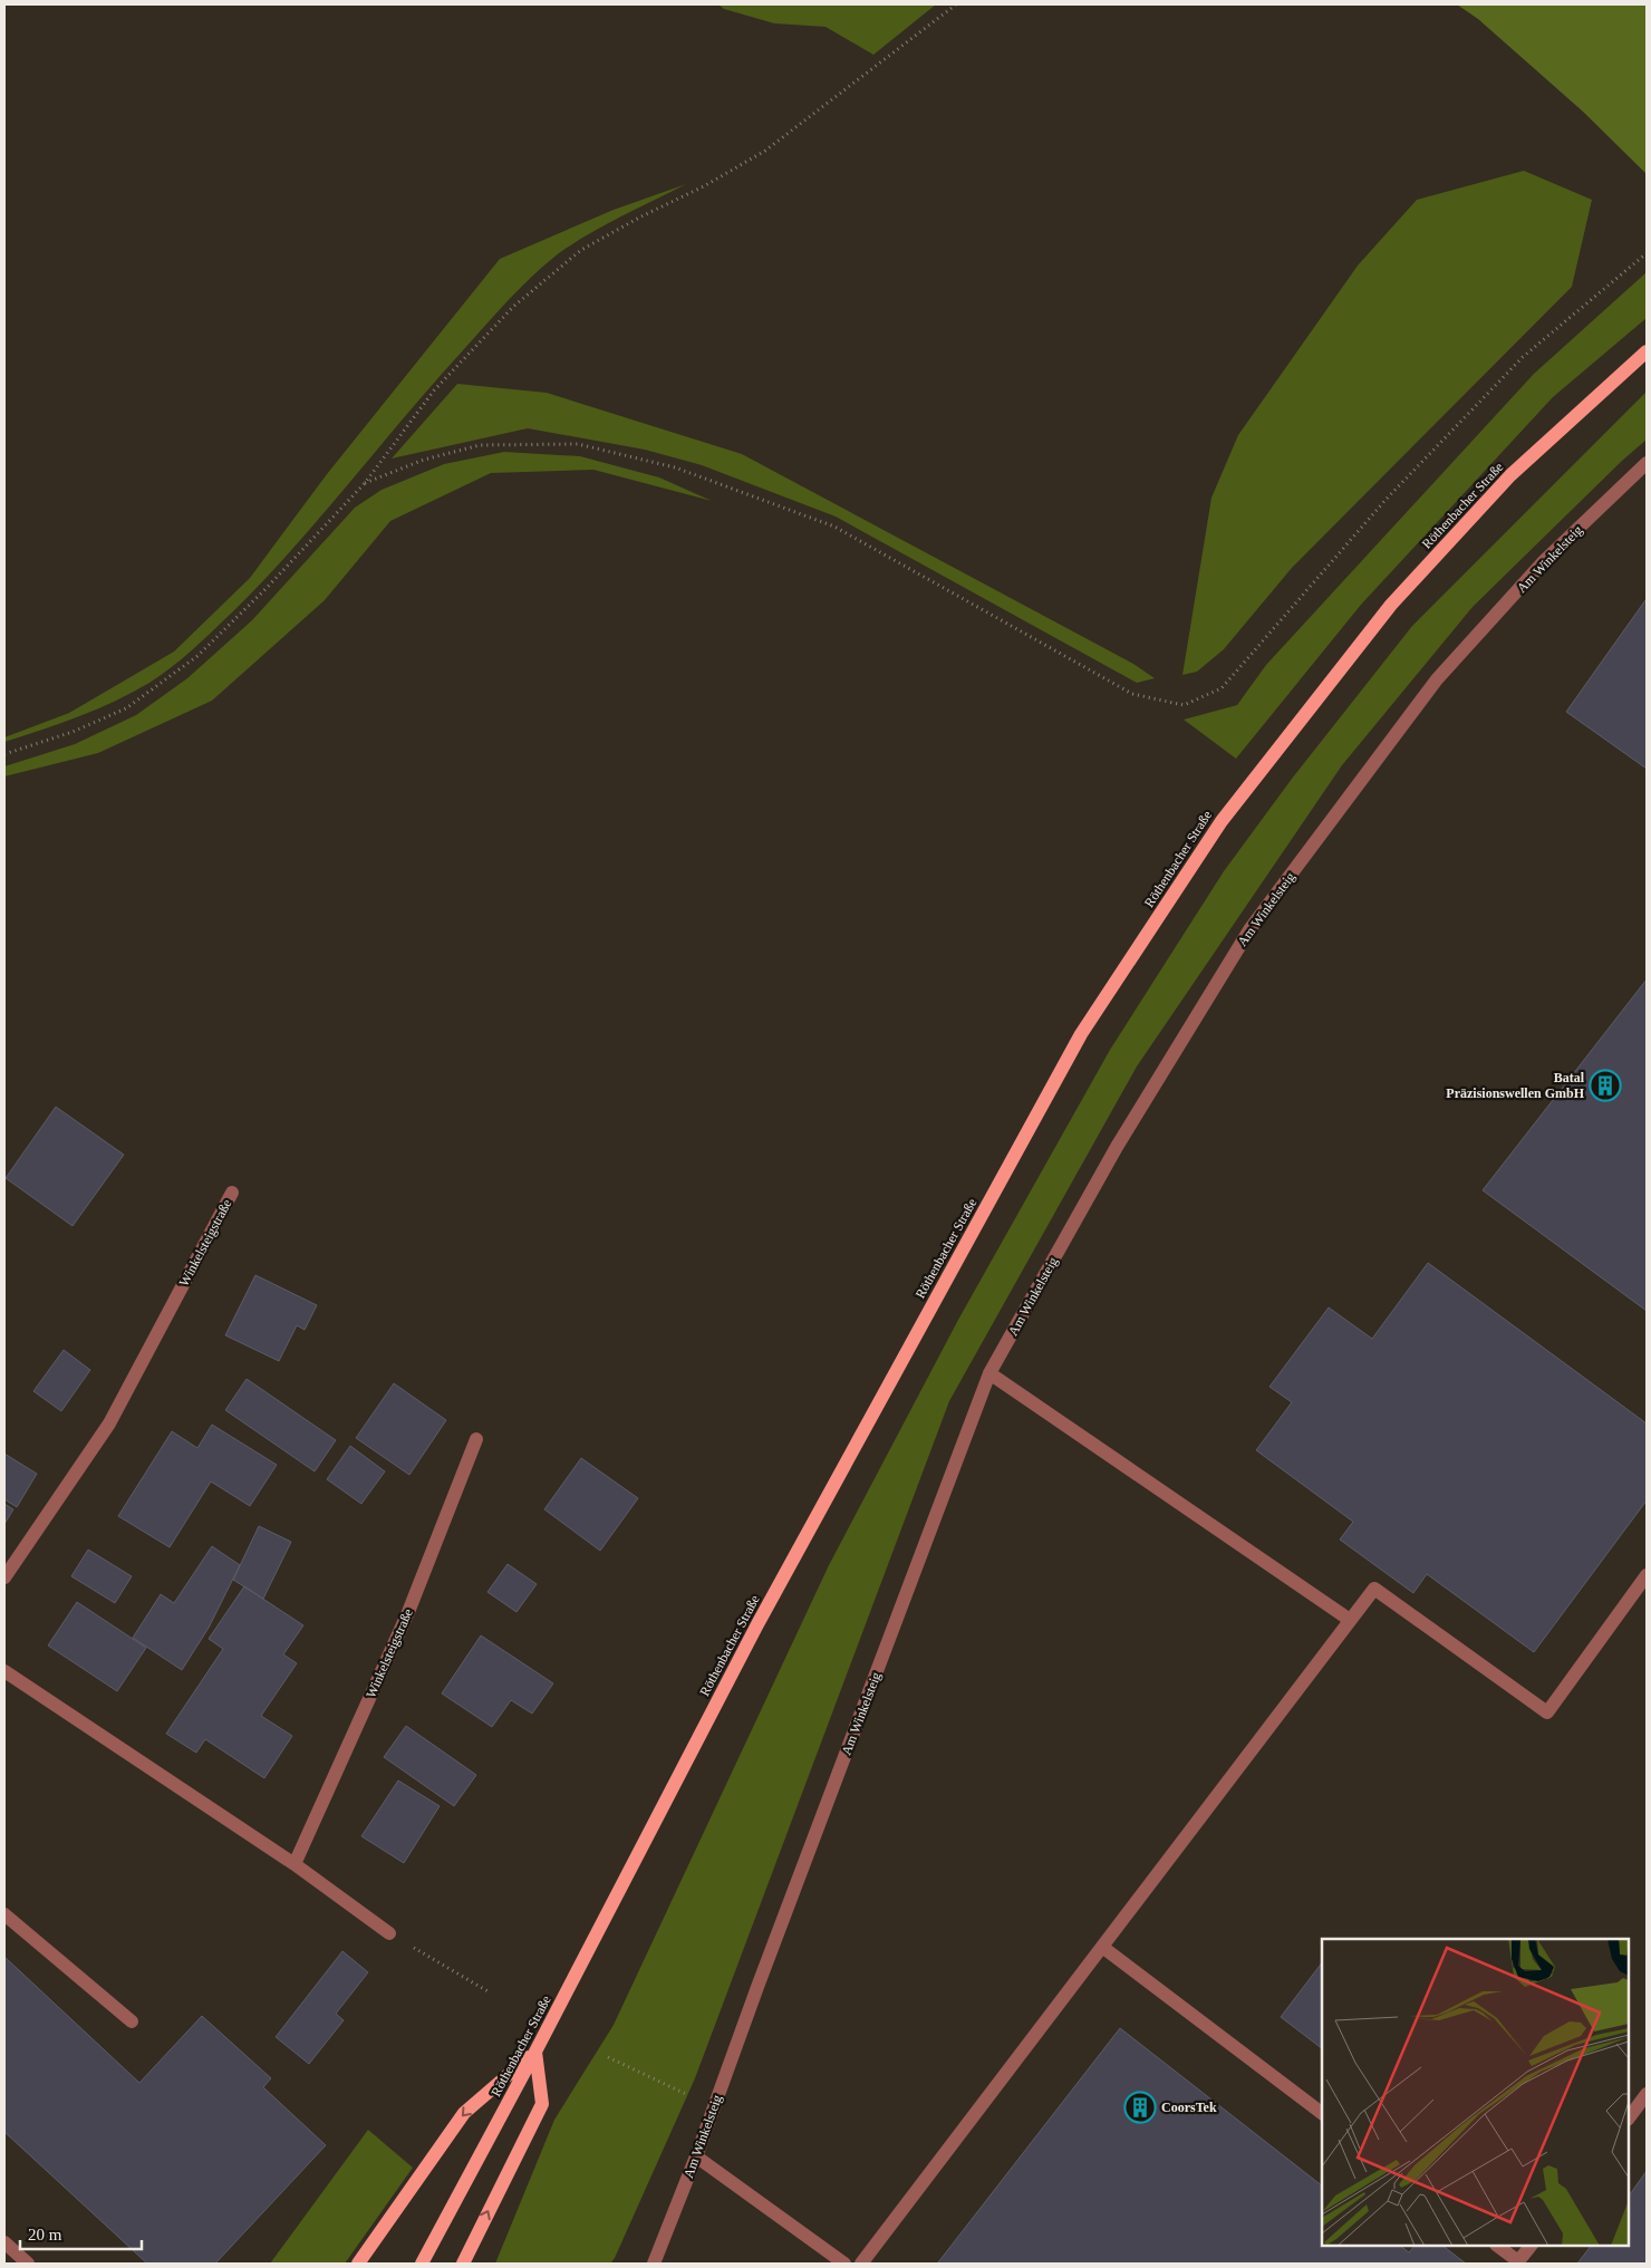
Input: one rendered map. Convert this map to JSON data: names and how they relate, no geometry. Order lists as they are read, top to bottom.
{
  "streets": {
    "main road": ["Röthenbacher Straße"],
    "street": ["Am Winkelsteig", "Winkelsteigstraße"]
  },
  "places": {
    "building": ["Batal Präzisionswellen GmbH", "CoorsTek"]
  },
  "scale_bar": "20 m"
}
